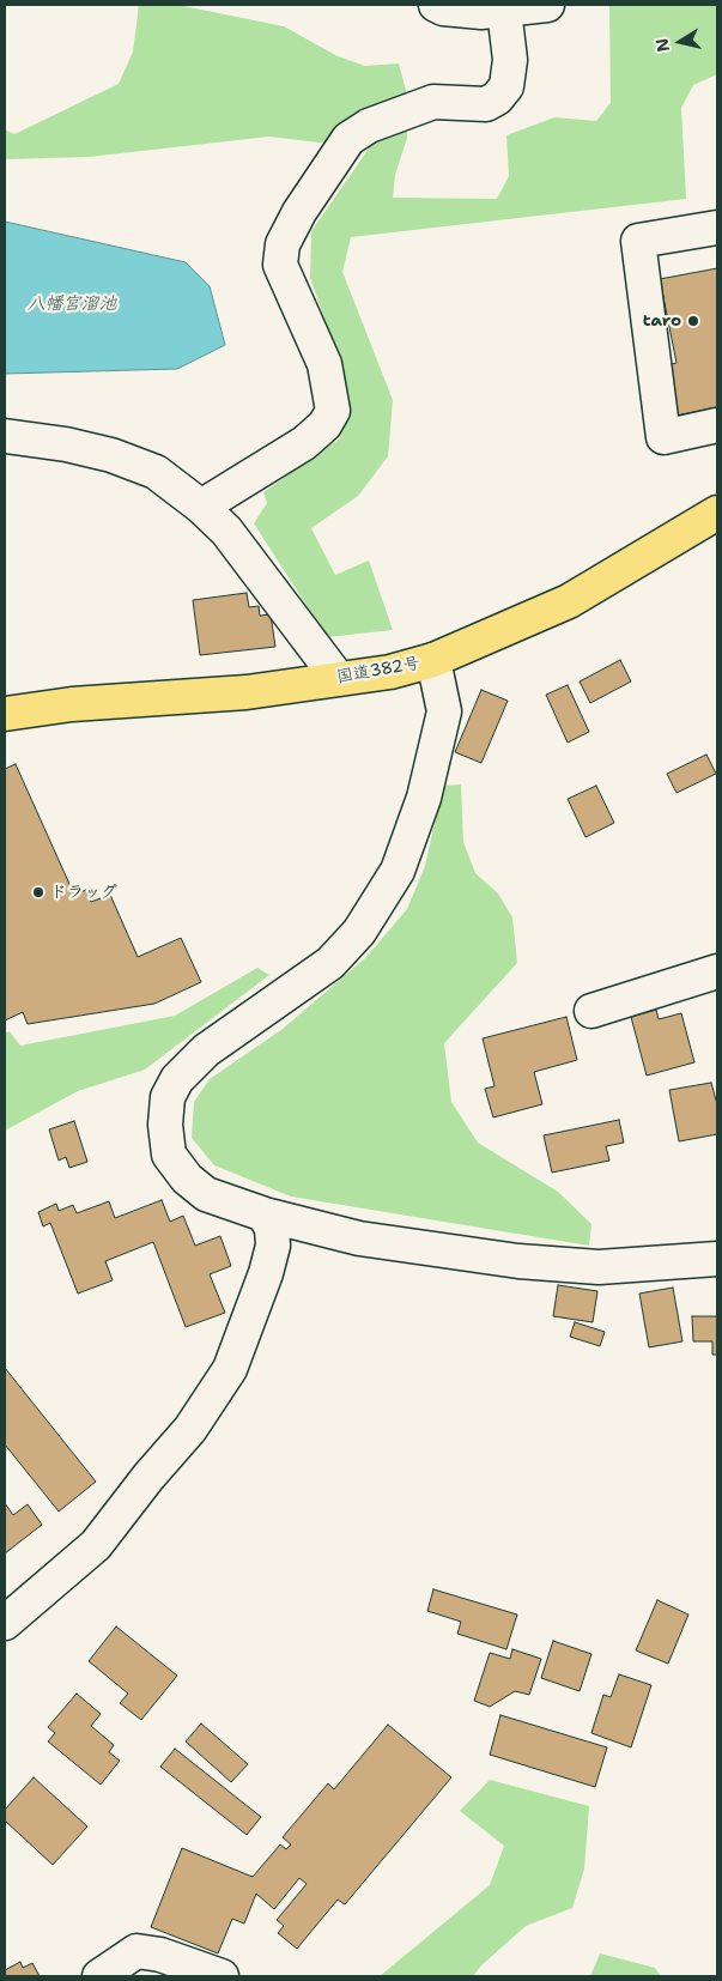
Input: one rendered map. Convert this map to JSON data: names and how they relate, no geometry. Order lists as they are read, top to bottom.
{
  "streets": {
    "highway": ["国道382号"]
  },
  "water": ["八幡宮溜池"],
  "places": ["taro", "ドラッグ"],
  "north": "left"
}
